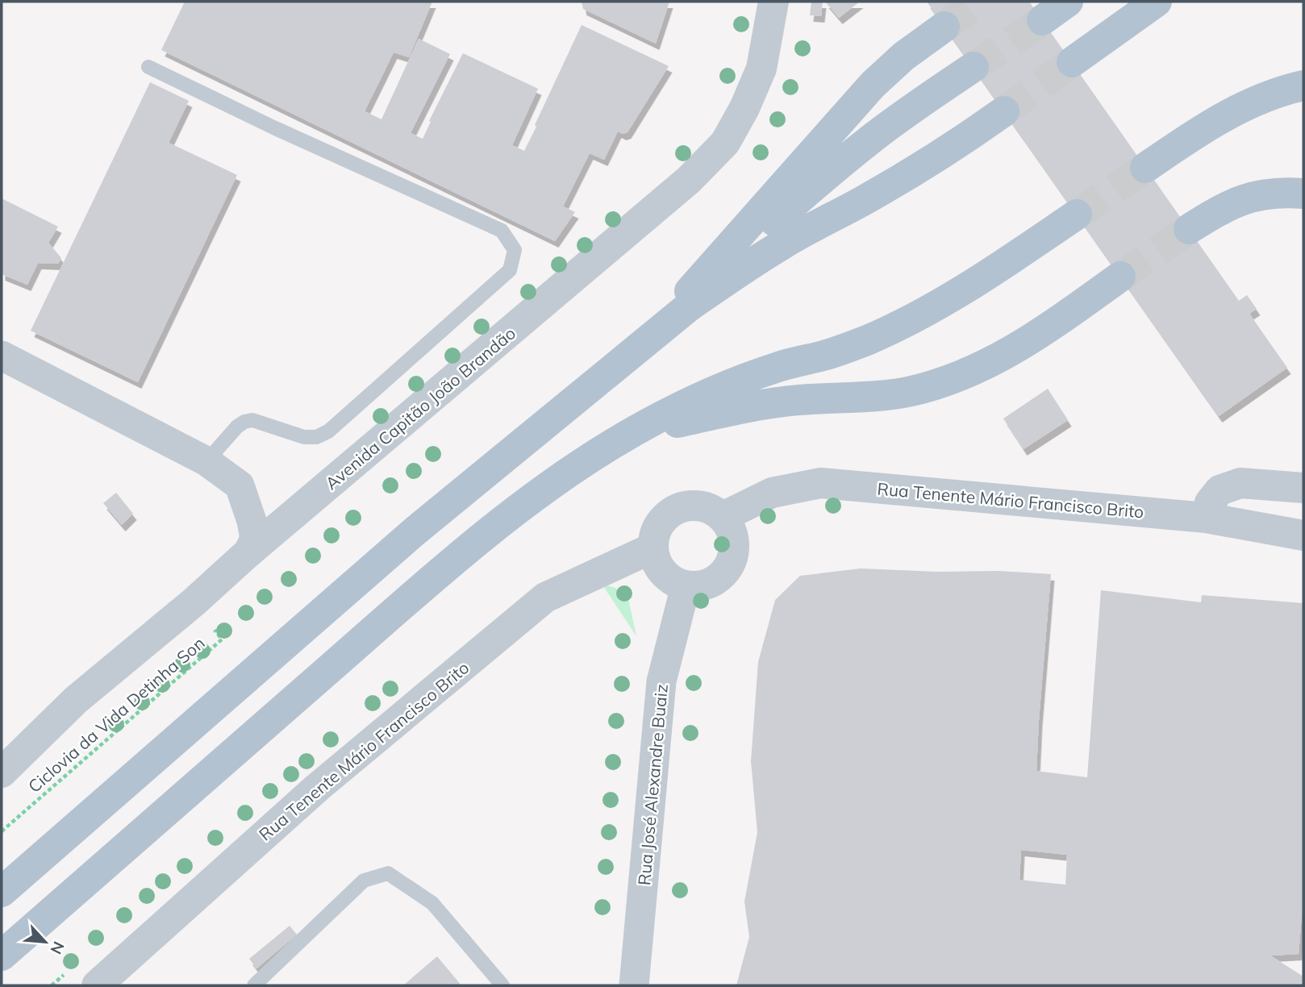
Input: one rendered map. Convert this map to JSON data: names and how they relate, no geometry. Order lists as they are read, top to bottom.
{
  "streets": {
    "street": ["Avenida Capitão João Brandão", "Rua Tenente Mário Francisco Brito", "Rua José Alexandre Buaiz"],
    "path": ["Ciclovia da Vida Detinha Son"]
  },
  "crossings": [
    ["Rua Tenente Mário Francisco Brito", "Rua José Alexandre Buaiz"]
  ],
  "north": "bottom right"
}
